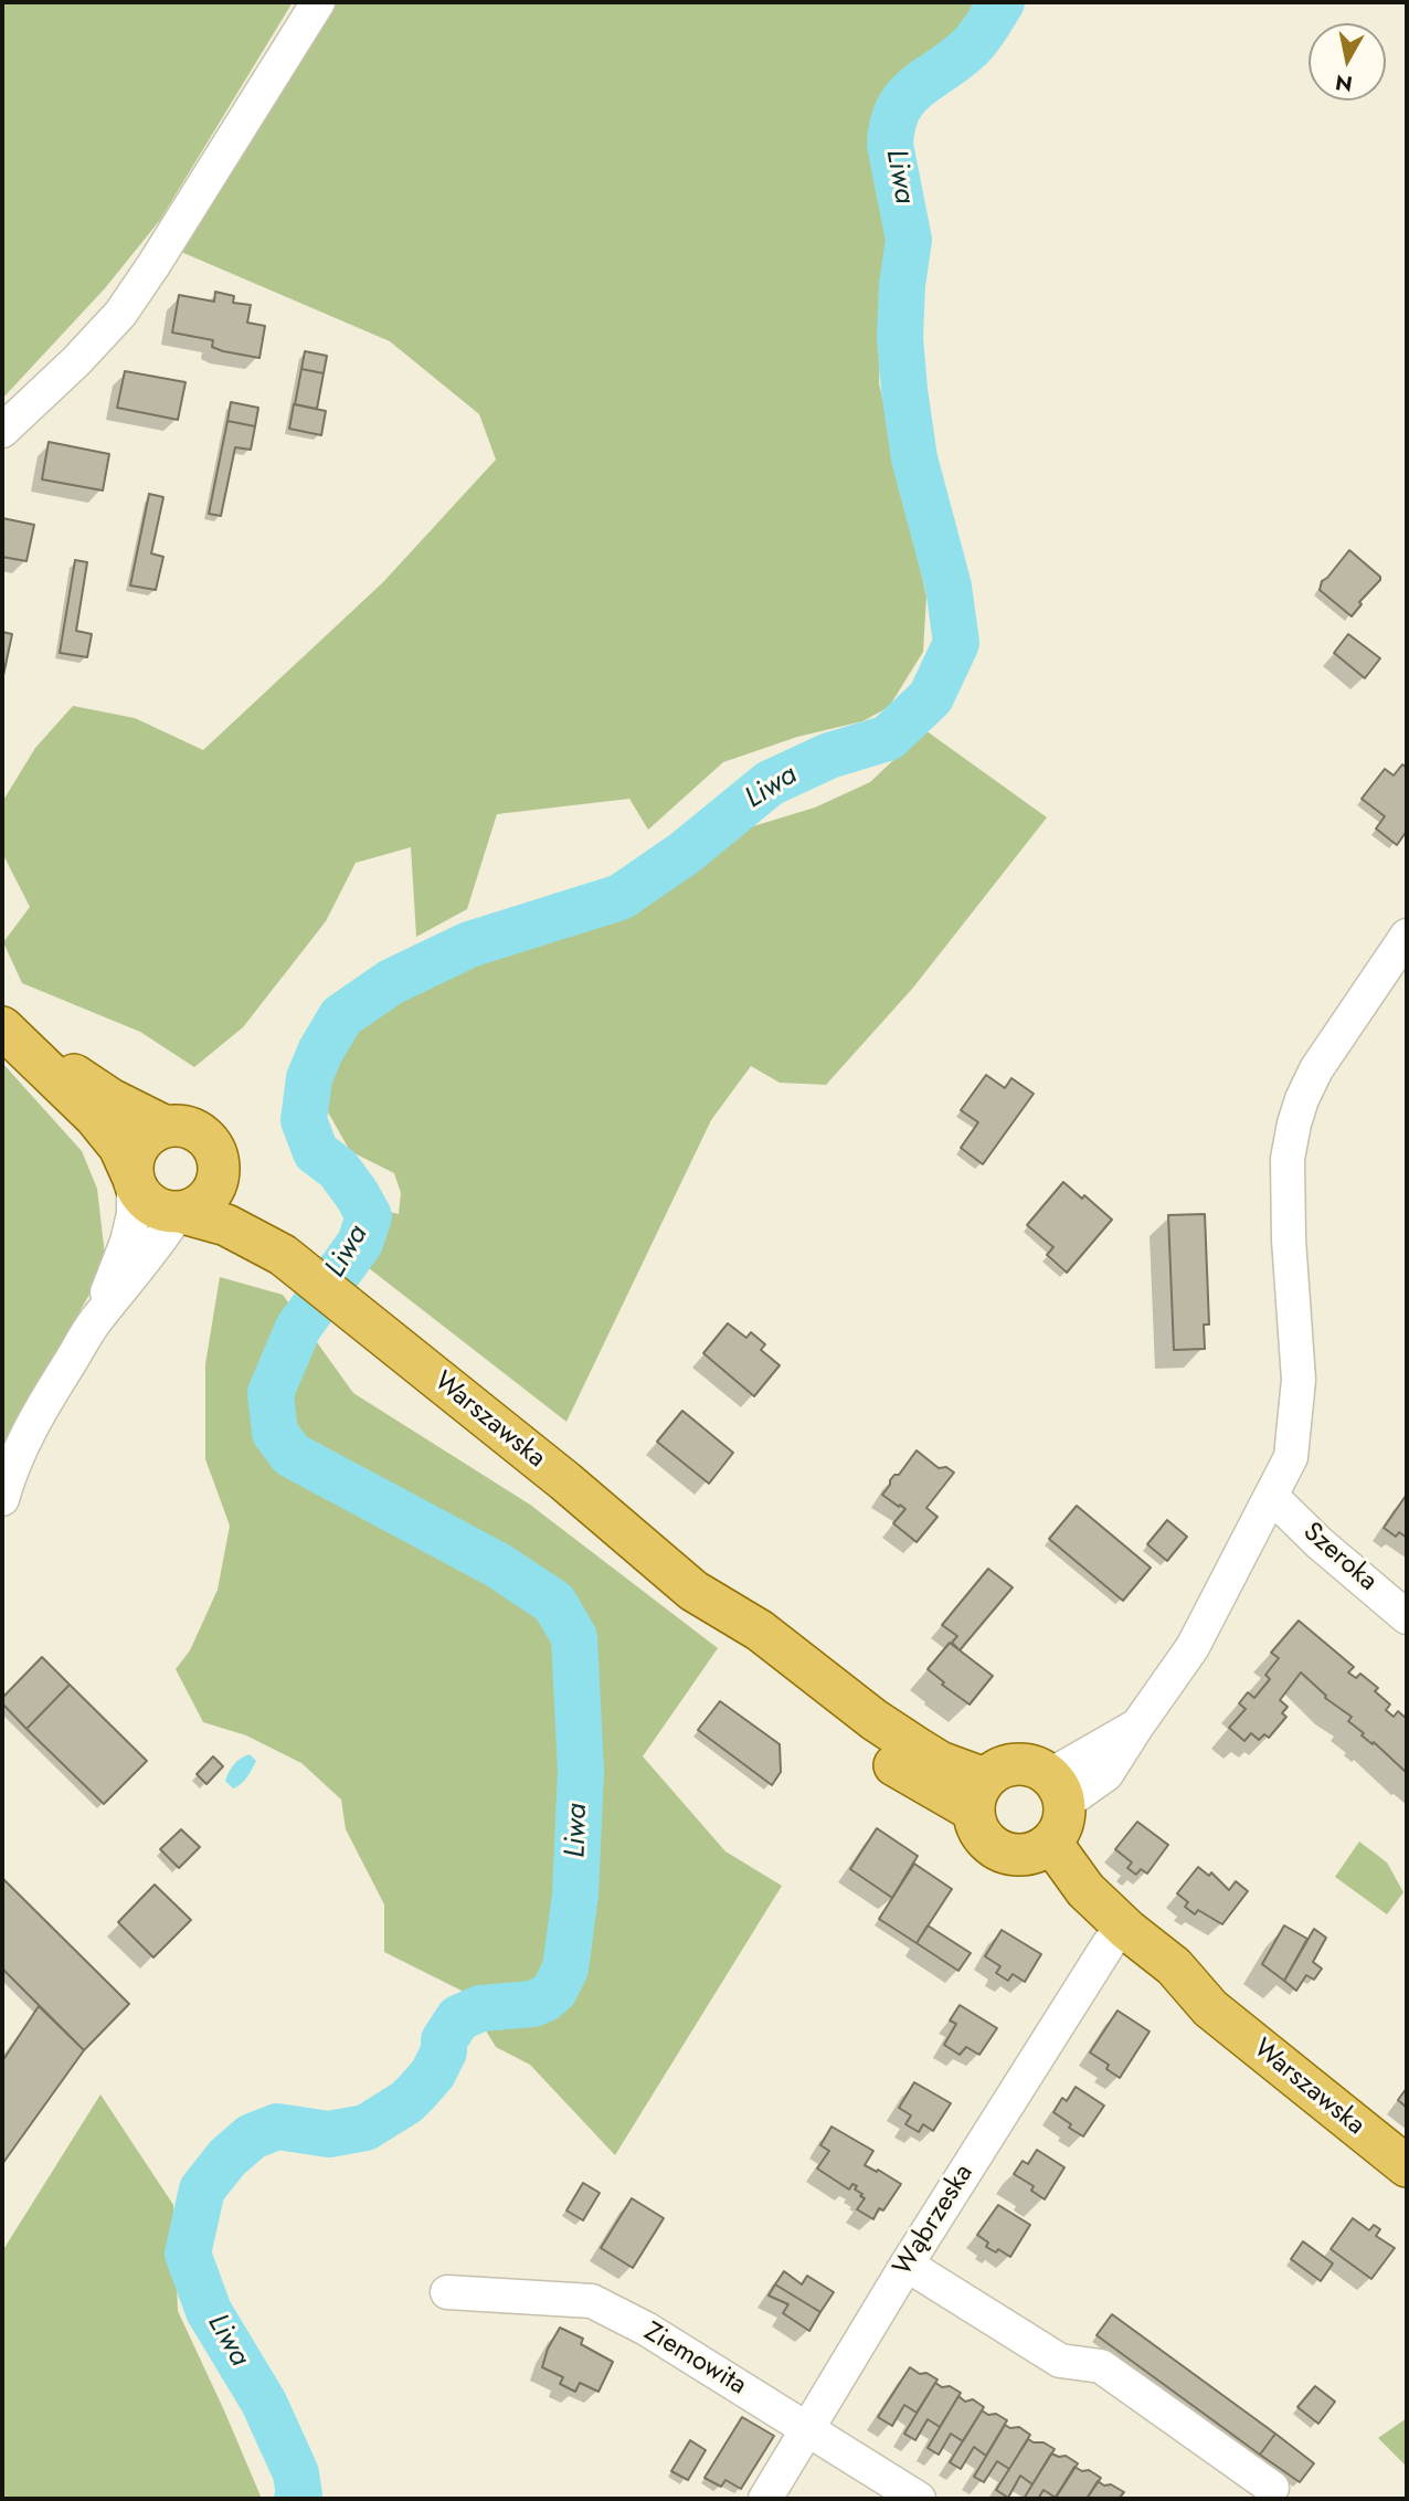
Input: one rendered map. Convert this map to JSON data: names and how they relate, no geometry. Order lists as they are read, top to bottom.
{
  "streets": {
    "main road": ["Warszawska"],
    "street": ["Szeroka", "Wąbrzeska", "Ziemowita"]
  },
  "crossings": [
    ["Warszawska", "Wąbrzeska"],
    ["Wąbrzeska", "Ziemowita"]
  ],
  "water": ["Liwa"],
  "north": "bottom"
}
